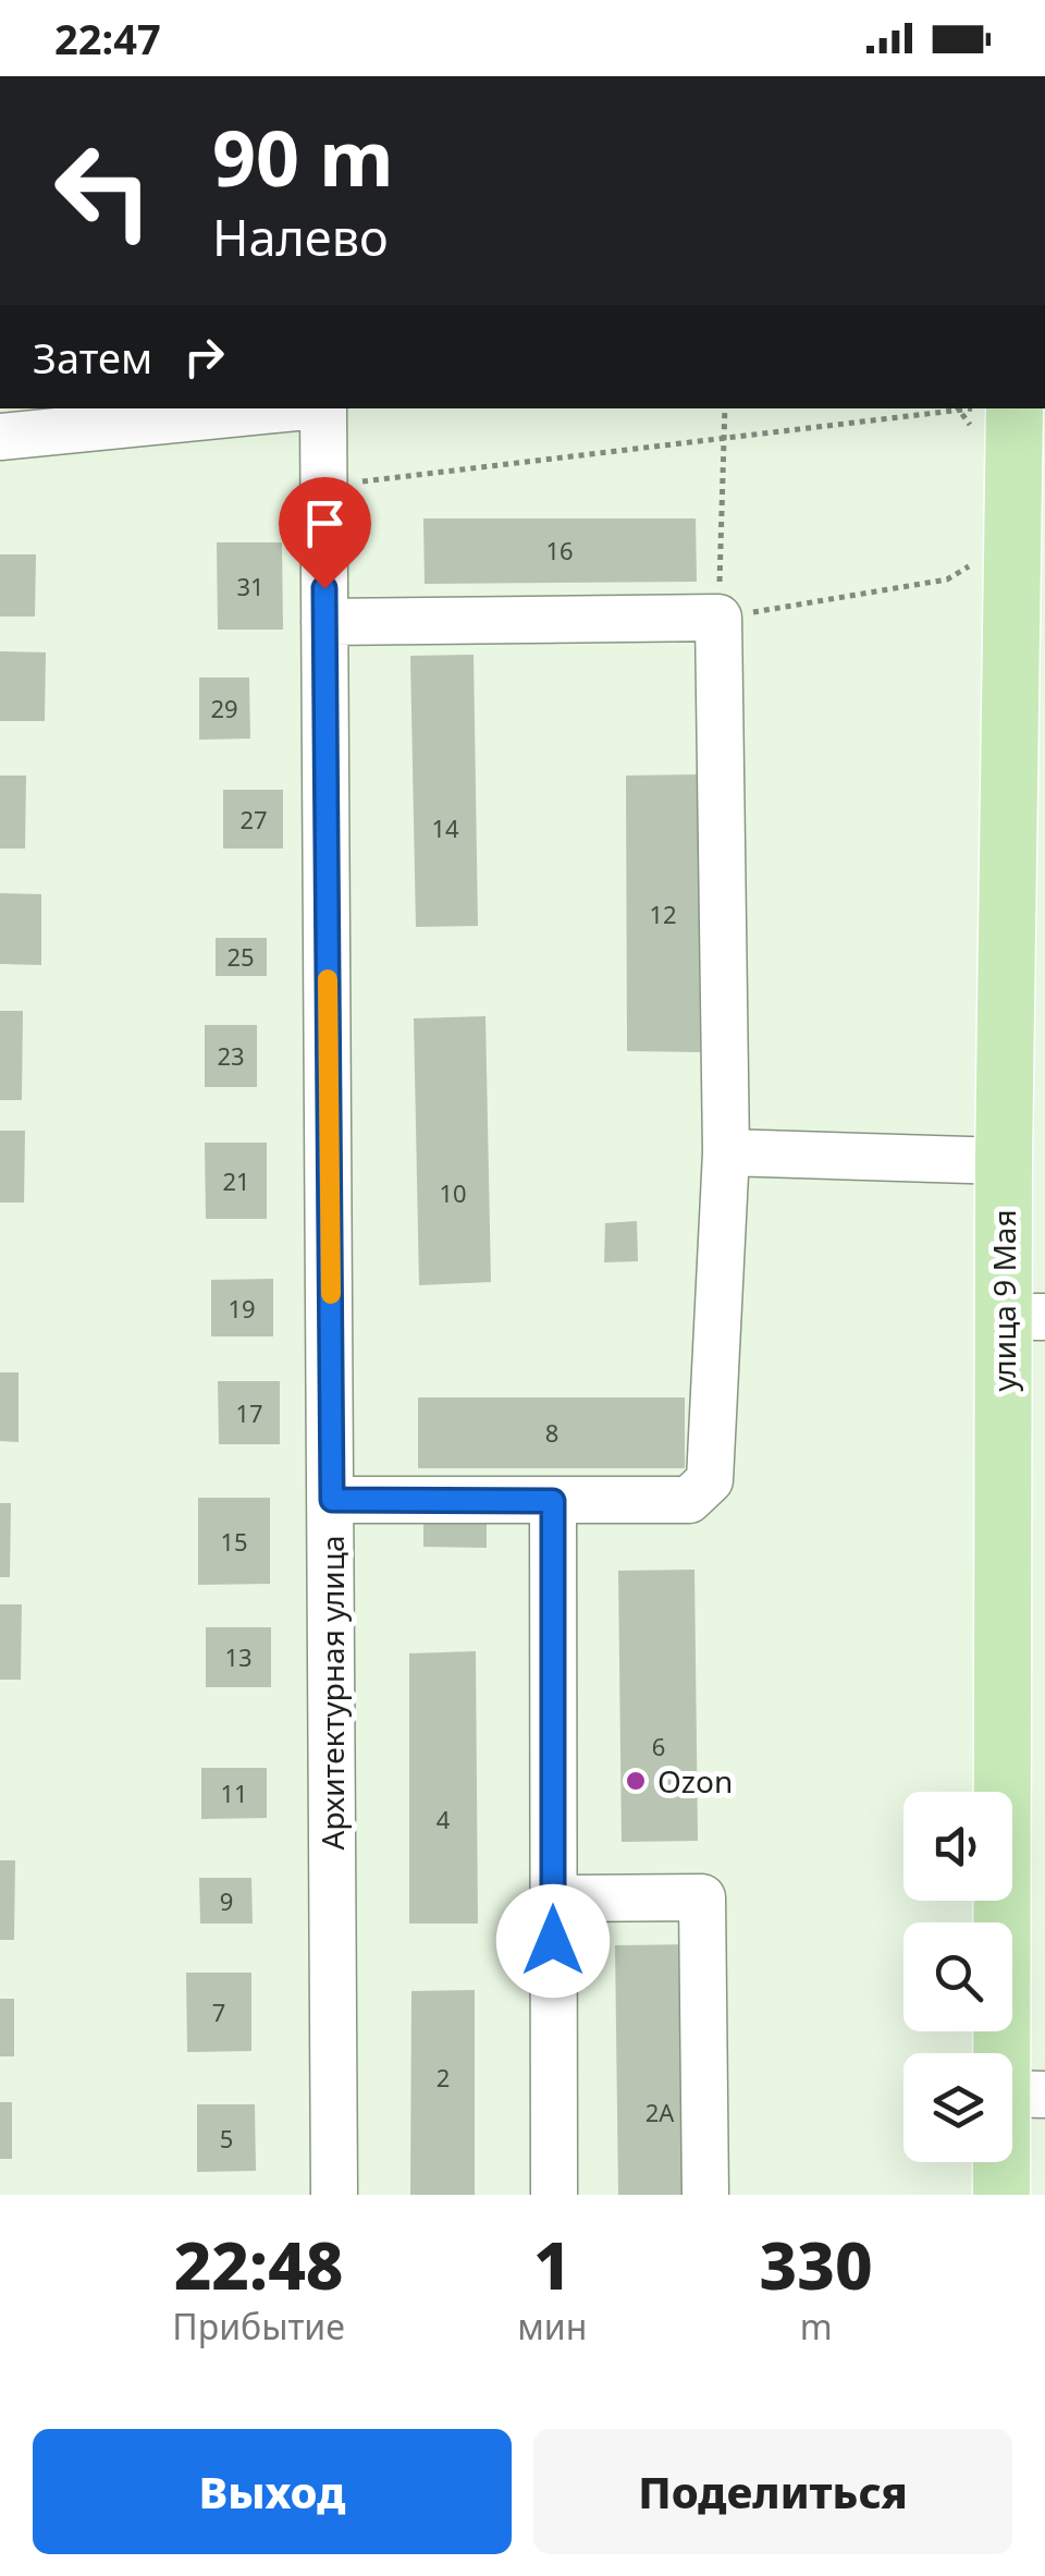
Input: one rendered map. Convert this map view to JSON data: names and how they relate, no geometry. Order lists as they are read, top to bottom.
{
  "streets": {
    "main road": ["улица 9 Мая"],
    "street": ["Архитектурная улица"]
  },
  "places": ["Ozon"],
  "house_numbers": [
    "16",
    "31",
    "29",
    "27",
    "14",
    "12",
    "25",
    "23",
    "21",
    "10",
    "19",
    "17",
    "8",
    "15",
    "13",
    "6",
    "11",
    "4",
    "9",
    "7",
    "2",
    "2А",
    "5"
  ],
  "page": {
    "status": "22:47",
    "turn": ["90 m", "Налево"],
    "then": "Затем",
    "eta": [
      "22:48",
      "Прибытие",
      "1",
      "мин",
      "330",
      "m"
    ],
    "buttons": ["Выход", "Поделиться"]
  }
}
